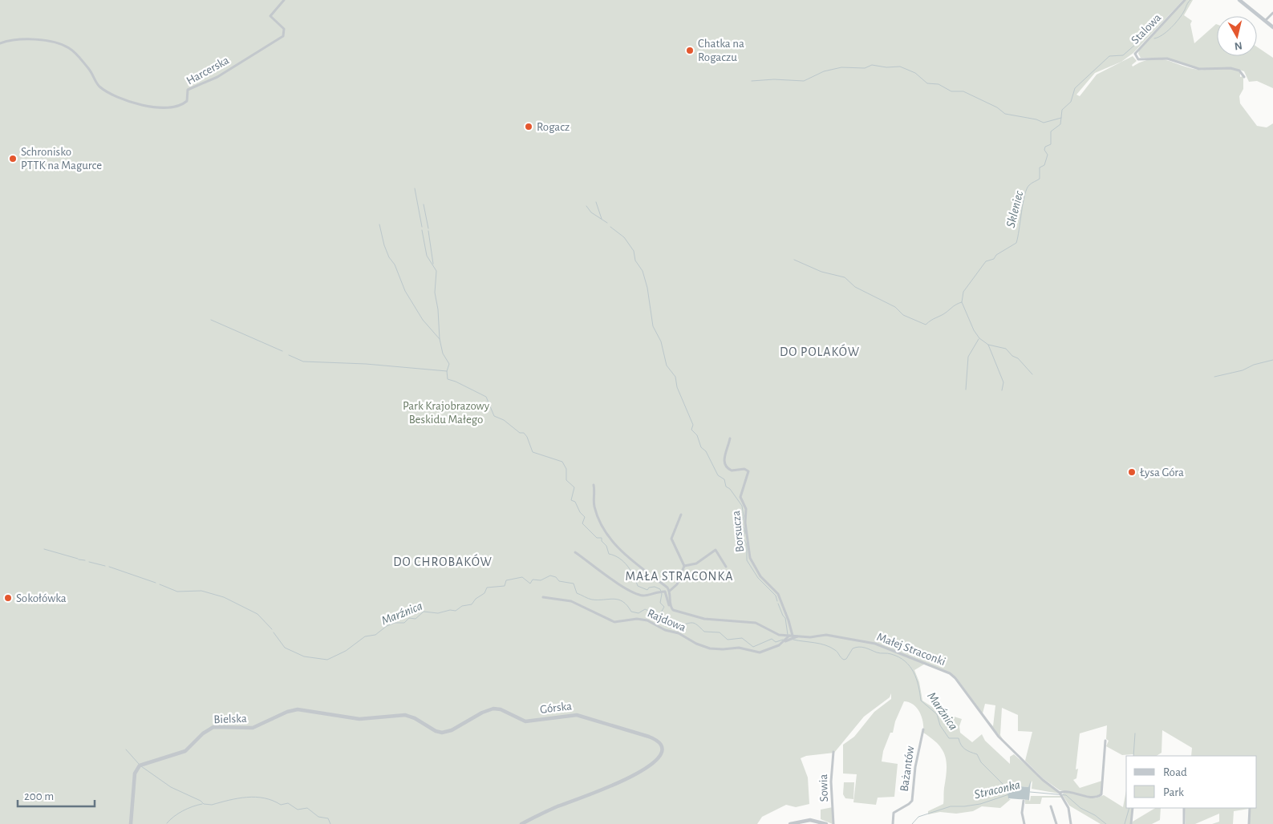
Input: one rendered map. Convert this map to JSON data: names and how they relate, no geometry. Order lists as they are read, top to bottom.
{
  "streets": {
    "street": [
      "Stalowa",
      "Harcerska",
      "Borsucza",
      "Rajdowa",
      "Małej Straconki",
      "Górska",
      "Bielska",
      "Bażantów",
      "Sowia"
    ]
  },
  "crossings": [
    ["Borsucza", "Rajdowa"],
    ["Borsucza", "Małej Straconki"],
    ["Rajdowa", "Małej Straconki"],
    ["Górska", "Bielska"]
  ],
  "districts": ["DO POLAKÓW", "DO CHROBAKÓW", "MAŁA STRACONKA"],
  "water": ["Skleniec", "Marźnica", "Straconka"],
  "parks": ["Park Krajobrazowy Beskidu Małego"],
  "places": [
    "Chatka na Rogaczu",
    "Rogacz",
    "Schronisko PTTK na Magurce",
    "Łysa Góra",
    "Sokołówka"
  ],
  "legend": ["Road", "Park"],
  "scale_bar": "200 m",
  "north": "bottom"
}
